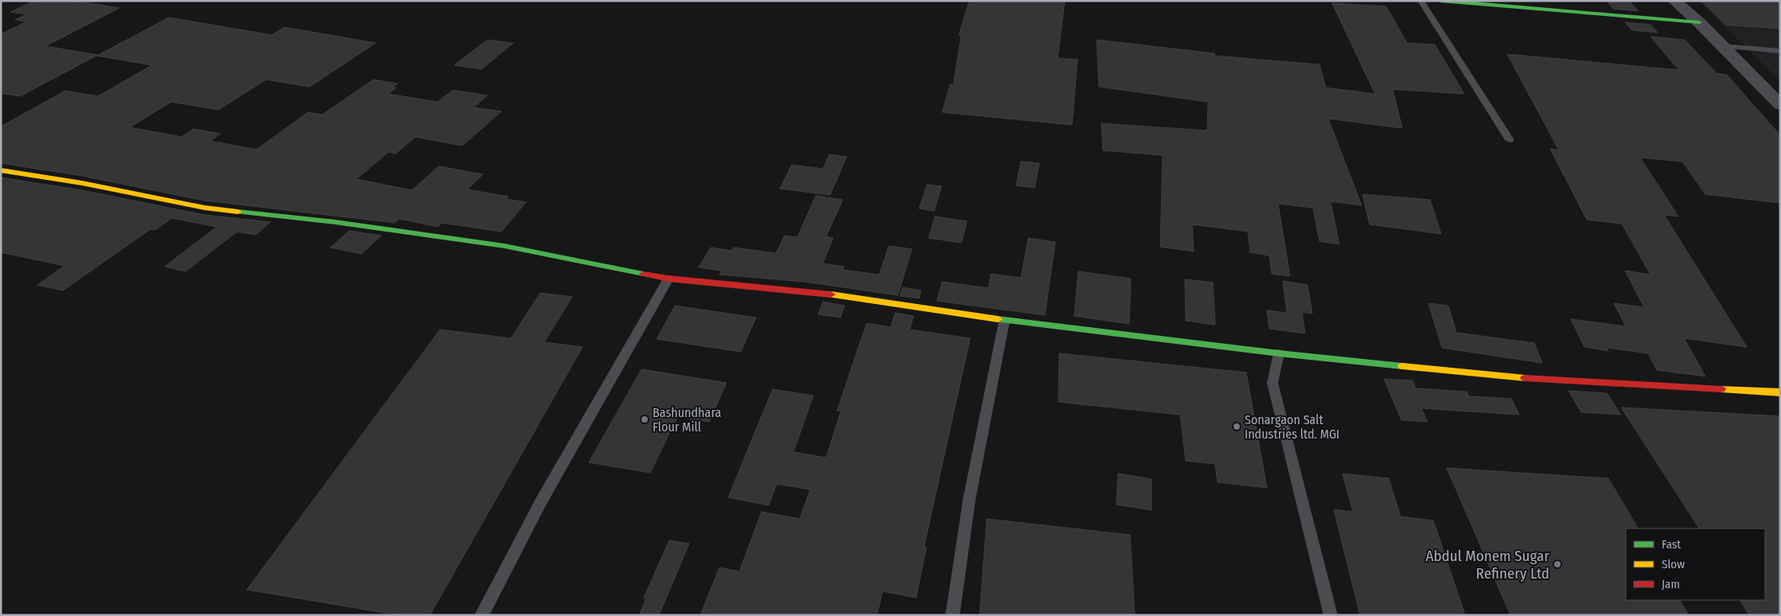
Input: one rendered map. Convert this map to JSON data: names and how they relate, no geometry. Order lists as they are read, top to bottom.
{
  "places": ["Bashundhara Flour Mill", "Sonargaon Salt Industries ltd. MGI", "Abdul Monem Sugar Refinery Ltd"],
  "legend": ["Fast", "Slow", "Jam"]
}
